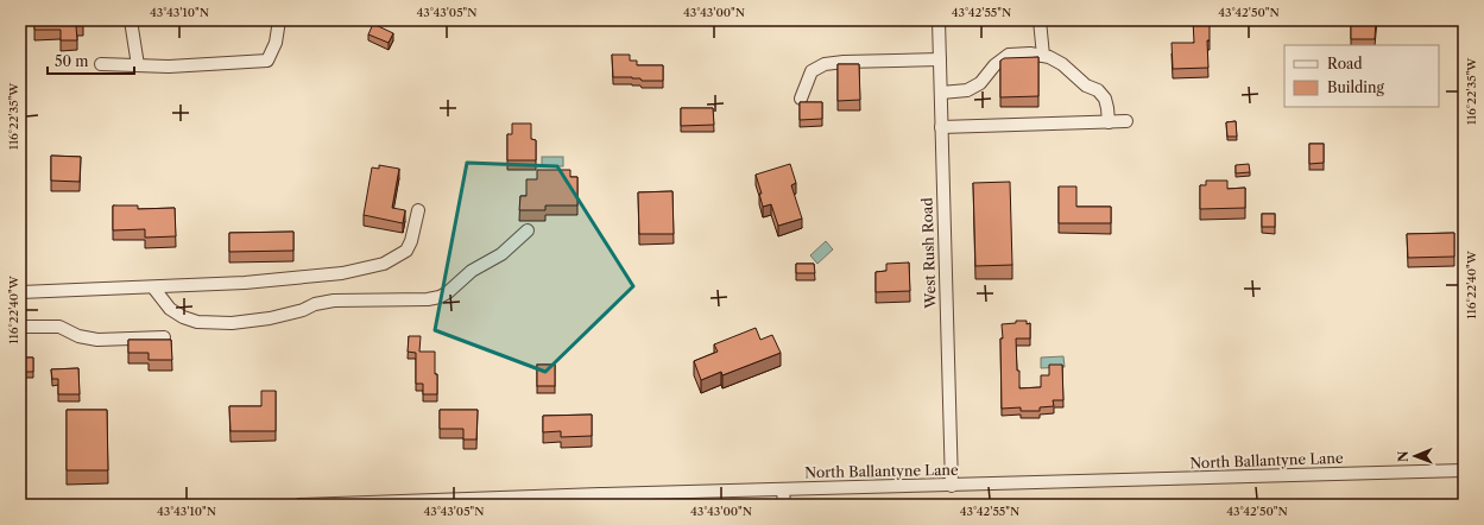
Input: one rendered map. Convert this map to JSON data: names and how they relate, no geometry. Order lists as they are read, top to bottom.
{
  "streets": {
    "street": ["West Rush Road", "North Ballantyne Lane"]
  },
  "crossings": [
    ["West Rush Road", "North Ballantyne Lane"]
  ],
  "legend": ["Road", "Building"],
  "scale_bar": "50 m",
  "north": "left",
  "coordinates": [
    "43°43'10\"N",
    "43°43'05\"N",
    "43°43'00\"N",
    "43°42'55\"N",
    "43°42'50\"N",
    "116°22'35\"W",
    "116°22'40\"W"
  ]
}
